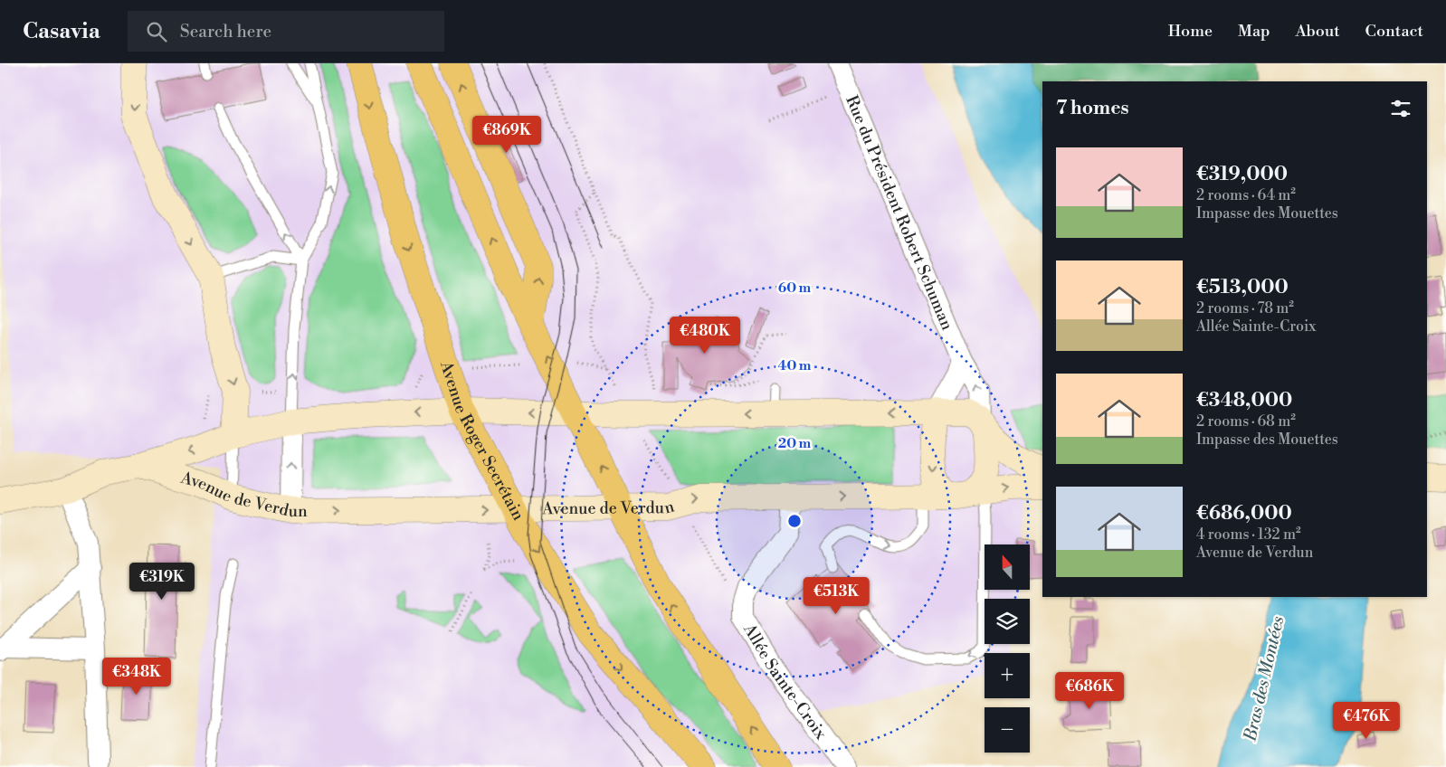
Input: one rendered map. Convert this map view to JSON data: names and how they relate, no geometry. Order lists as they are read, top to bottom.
{
  "streets": {
    "main road": ["Avenue Roger Secrétain"],
    "street": ["Rue du Président Robert Schuman", "Avenue de Verdun", "Allée Sainte-Croix"]
  },
  "crossings": [
    ["Rue du Président Robert Schuman", "Avenue de Verdun"],
    ["Avenue Roger Secrétain", "Avenue de Verdun"],
    ["Avenue de Verdun", "Allée Sainte-Croix"]
  ],
  "water": ["Bras des Montées"],
  "north": "top",
  "page": {
    "header": "Casavia",
    "search": "Search here",
    "nav": [
      "Home",
      "Map",
      "About",
      "Contact"
    ],
    "heading": "7 homes",
    "price": [
      "€869K",
      "€480K",
      "€319K",
      "€513K",
      "€348K",
      "€686K",
      "€476K"
    ],
    "list": [
      {
        "name": "€319,000",
        "note": "2 rooms · 64 m² · Impasse des Mouettes"
      },
      {
        "name": "€513,000",
        "note": "2 rooms · 78 m² · Allée Sainte-Croix"
      },
      {
        "name": "€348,000",
        "note": "2 rooms · 68 m² · Impasse des Mouettes"
      },
      {
        "name": "€686,000",
        "note": "4 rooms · 132 m² · Avenue de Verdun"
      }
    ],
    "map_buttons": ["+", "−"]
  },
  "rings": ["60 m", "40 m", "20 m"]
}
